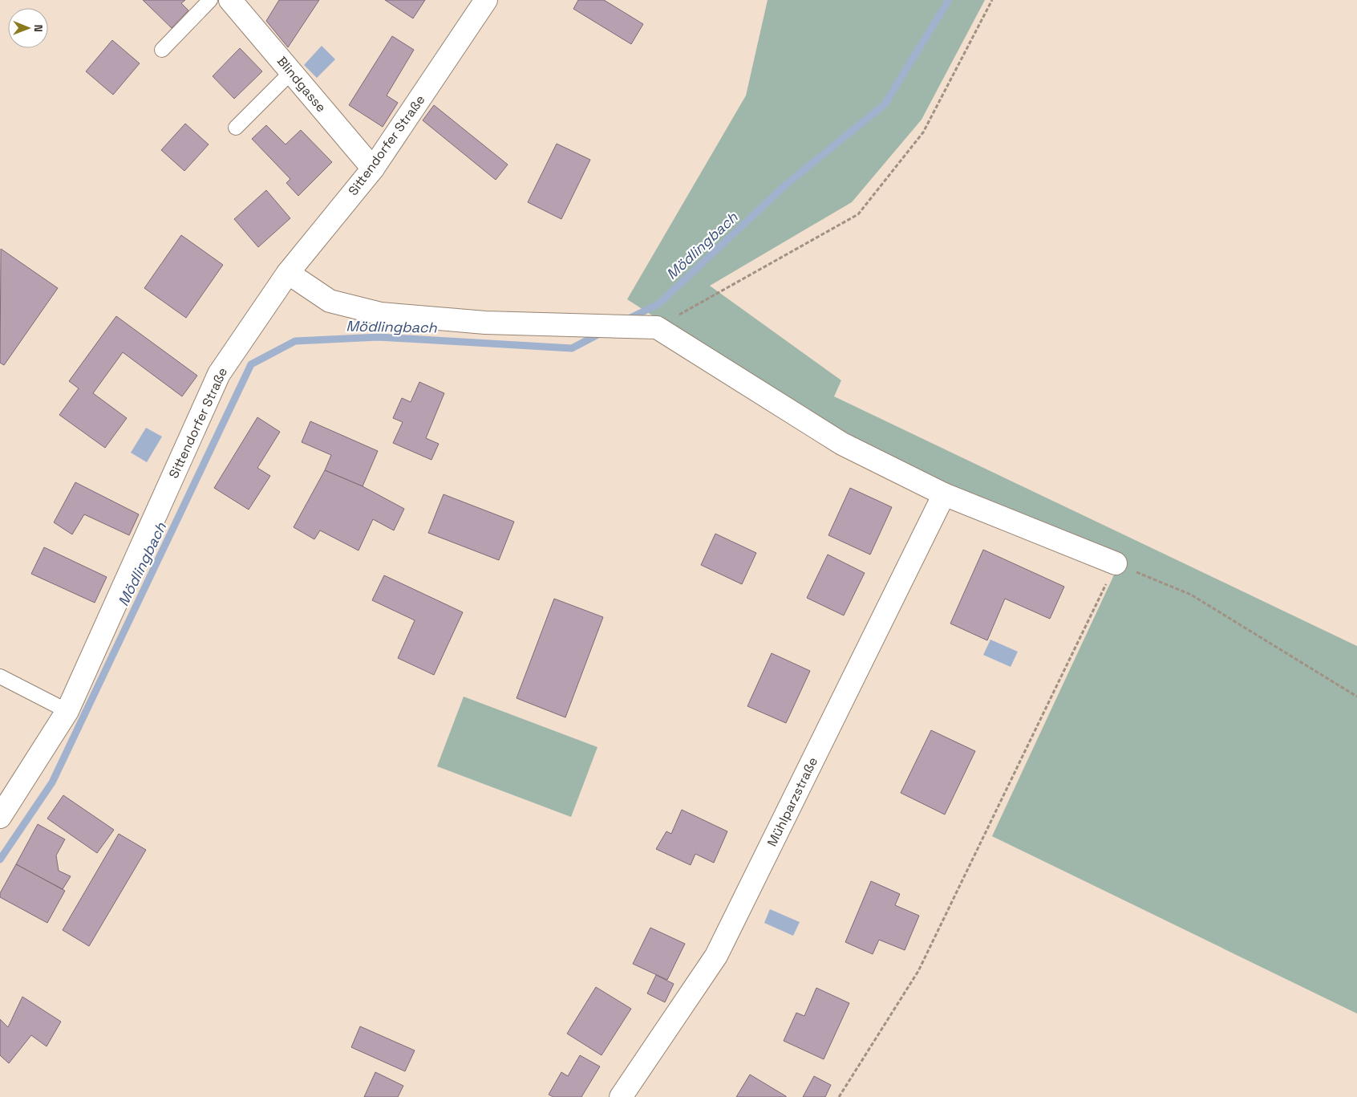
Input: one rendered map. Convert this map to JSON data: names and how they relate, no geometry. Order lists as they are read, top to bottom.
{
  "streets": {
    "street": ["Blindgasse", "Sittendorfer Straße", "Mühlparzstraße"]
  },
  "crossings": [
    ["Blindgasse", "Sittendorfer Straße"]
  ],
  "water": ["Mödlingbach"],
  "north": "right"
}
